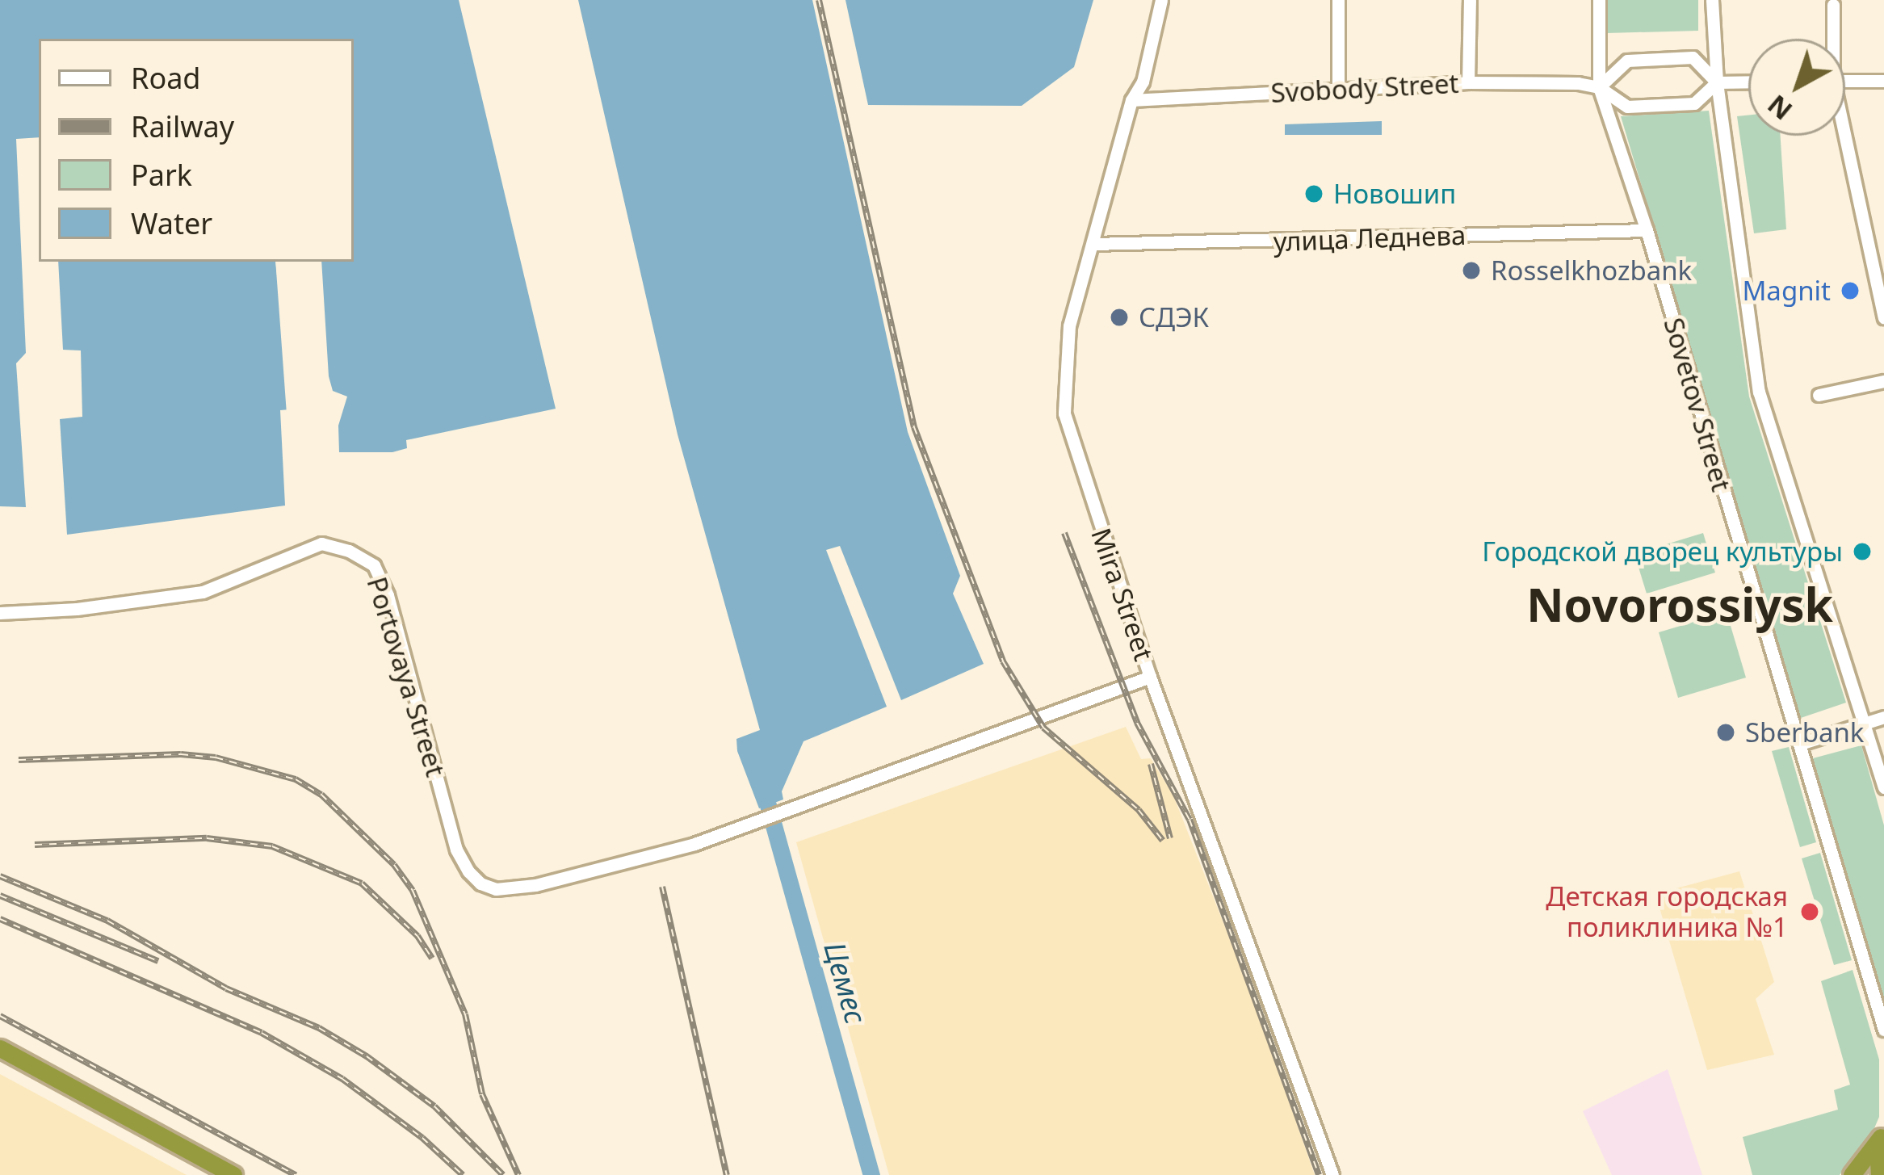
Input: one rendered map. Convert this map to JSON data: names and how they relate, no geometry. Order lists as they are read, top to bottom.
{
  "streets": {
    "street": [
      "Svobody Street",
      "улица Леднева",
      "Sovetov Street",
      "Mira Street",
      "Portovaya Street"
    ]
  },
  "crossings": [
    ["Svobody Street", "Sovetov Street"],
    ["Svobody Street", "Mira Street"],
    ["улица Леднева", "Sovetov Street"],
    ["улица Леднева", "Mira Street"],
    ["Mira Street", "Portovaya Street"]
  ],
  "districts": ["Novorossiysk"],
  "water": ["Цемес"],
  "places": [
    "Новошип",
    "Rosselkhozbank",
    "Magnit",
    "СДЭК",
    "Городской дворец культуры",
    "Sberbank",
    "Детская городская поликлиника №1"
  ],
  "legend": [
    "Road",
    "Railway",
    "Park",
    "Water"
  ],
  "north": "bottom left"
}
